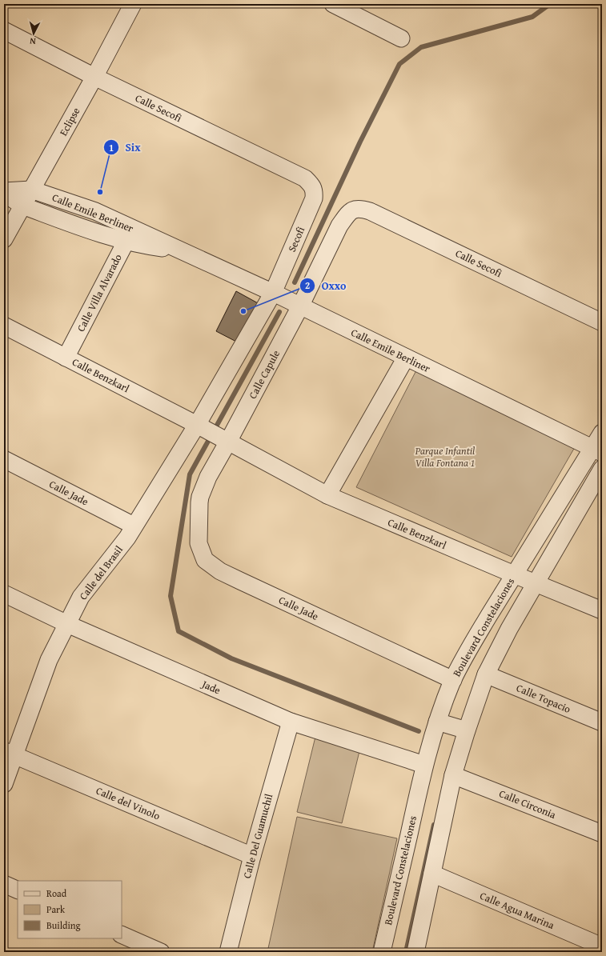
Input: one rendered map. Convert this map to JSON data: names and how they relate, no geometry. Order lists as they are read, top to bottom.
{
  "streets": {
    "street": [
      "Calle Secofi",
      "Eclipse",
      "Calle Emile Berliner",
      "Secofi",
      "Calle Villa Alvarado",
      "Calle Capule",
      "Calle Benzkarl",
      "Calle Jade",
      "Calle del Brasil",
      "Boulevard Constelaciones",
      "Jade",
      "Calle Topacio",
      "Calle del Vinolo",
      "Calle Circonia",
      "Calle Del Guamuchil",
      "Calle Agua Marina"
    ]
  },
  "crossings": [
    ["Calle Secofi", "Eclipse"],
    ["Calle Secofi", "Calle Emile Berliner"],
    ["Calle Secofi", "Secofi"],
    ["Calle Secofi", "Calle Capule"],
    ["Eclipse", "Calle Emile Berliner"],
    ["Calle Emile Berliner", "Secofi"],
    ["Calle Emile Berliner", "Calle Villa Alvarado"],
    ["Calle Emile Berliner", "Calle Capule"],
    ["Calle Emile Berliner", "Boulevard Constelaciones"],
    ["Calle Villa Alvarado", "Calle Benzkarl"],
    ["Calle Capule", "Calle Benzkarl"],
    ["Calle Capule", "Calle Jade"],
    ["Calle Benzkarl", "Calle Jade"],
    ["Calle Benzkarl", "Calle del Brasil"],
    ["Calle Benzkarl", "Boulevard Constelaciones"],
    ["Calle Jade", "Calle del Brasil"],
    ["Calle Jade", "Boulevard Constelaciones"],
    ["Calle del Brasil", "Jade"],
    ["Calle del Brasil", "Calle del Vinolo"],
    ["Boulevard Constelaciones", "Jade"],
    ["Jade", "Calle Del Guamuchil"],
    ["Calle del Vinolo", "Calle Del Guamuchil"]
  ],
  "parks": ["Parque Infantil Villa Fontana 1"],
  "places": ["Six", "Oxxo"],
  "legend": ["Road", "Park", "Building"],
  "north": "bottom"
}
